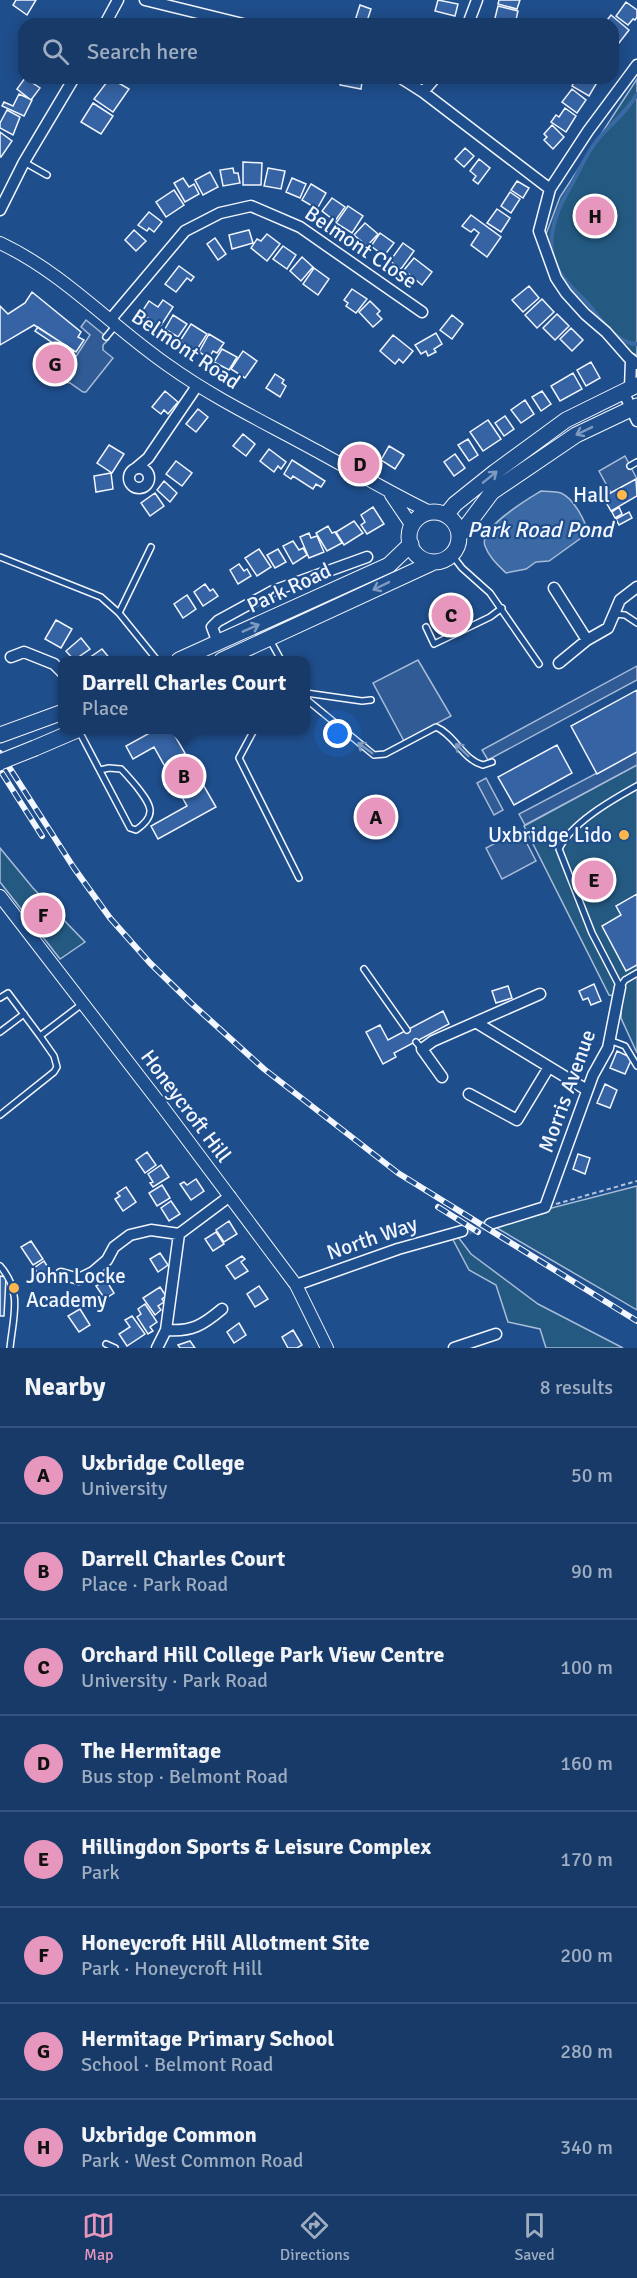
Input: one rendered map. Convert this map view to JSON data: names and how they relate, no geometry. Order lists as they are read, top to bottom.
{
  "streets": {
    "main road": ["Park Road"],
    "street": [
      "Belmont Close",
      "Belmont Road",
      "Morris Avenue",
      "Honeycroft Hill",
      "North Way"
    ]
  },
  "crossings": [
    ["Belmont Close", "Belmont Road"],
    ["Belmont Road", "Park Road"],
    ["Honeycroft Hill", "North Way"]
  ],
  "water": ["Park Road Pond"],
  "places": ["Hall", "Uxbridge Lido", "John Locke Academy"],
  "page": {
    "search": "Search here",
    "pins": [
      "H",
      "G",
      "D",
      "C",
      "B",
      "A",
      "E",
      "F"
    ],
    "popup": ["Darrell Charles Court", "Place"],
    "heading": ["Nearby", "8 results"],
    "list": [
      {
        "mark": "A",
        "name": "Uxbridge College",
        "note": "University",
        "value": "50 m"
      },
      {
        "mark": "B",
        "name": "Darrell Charles Court",
        "note": "Place · Park Road",
        "value": "90 m"
      },
      {
        "mark": "C",
        "name": "Orchard Hill College Park View Centre",
        "note": "University · Park Road",
        "value": "100 m"
      },
      {
        "mark": "D",
        "name": "The Hermitage",
        "note": "Bus stop · Belmont Road",
        "value": "160 m"
      },
      {
        "mark": "E",
        "name": "Hillingdon Sports & Leisure Complex",
        "note": "Park",
        "value": "170 m"
      },
      {
        "mark": "F",
        "name": "Honeycroft Hill Allotment Site",
        "note": "Park · Honeycroft Hill",
        "value": "200 m"
      },
      {
        "mark": "G",
        "name": "Hermitage Primary School",
        "note": "School · Belmont Road",
        "value": "280 m"
      },
      {
        "mark": "H",
        "name": "Uxbridge Common",
        "note": "Park · West Common Road",
        "value": "340 m"
      }
    ],
    "nav": ["Map", "Directions", "Saved"]
  }
}
